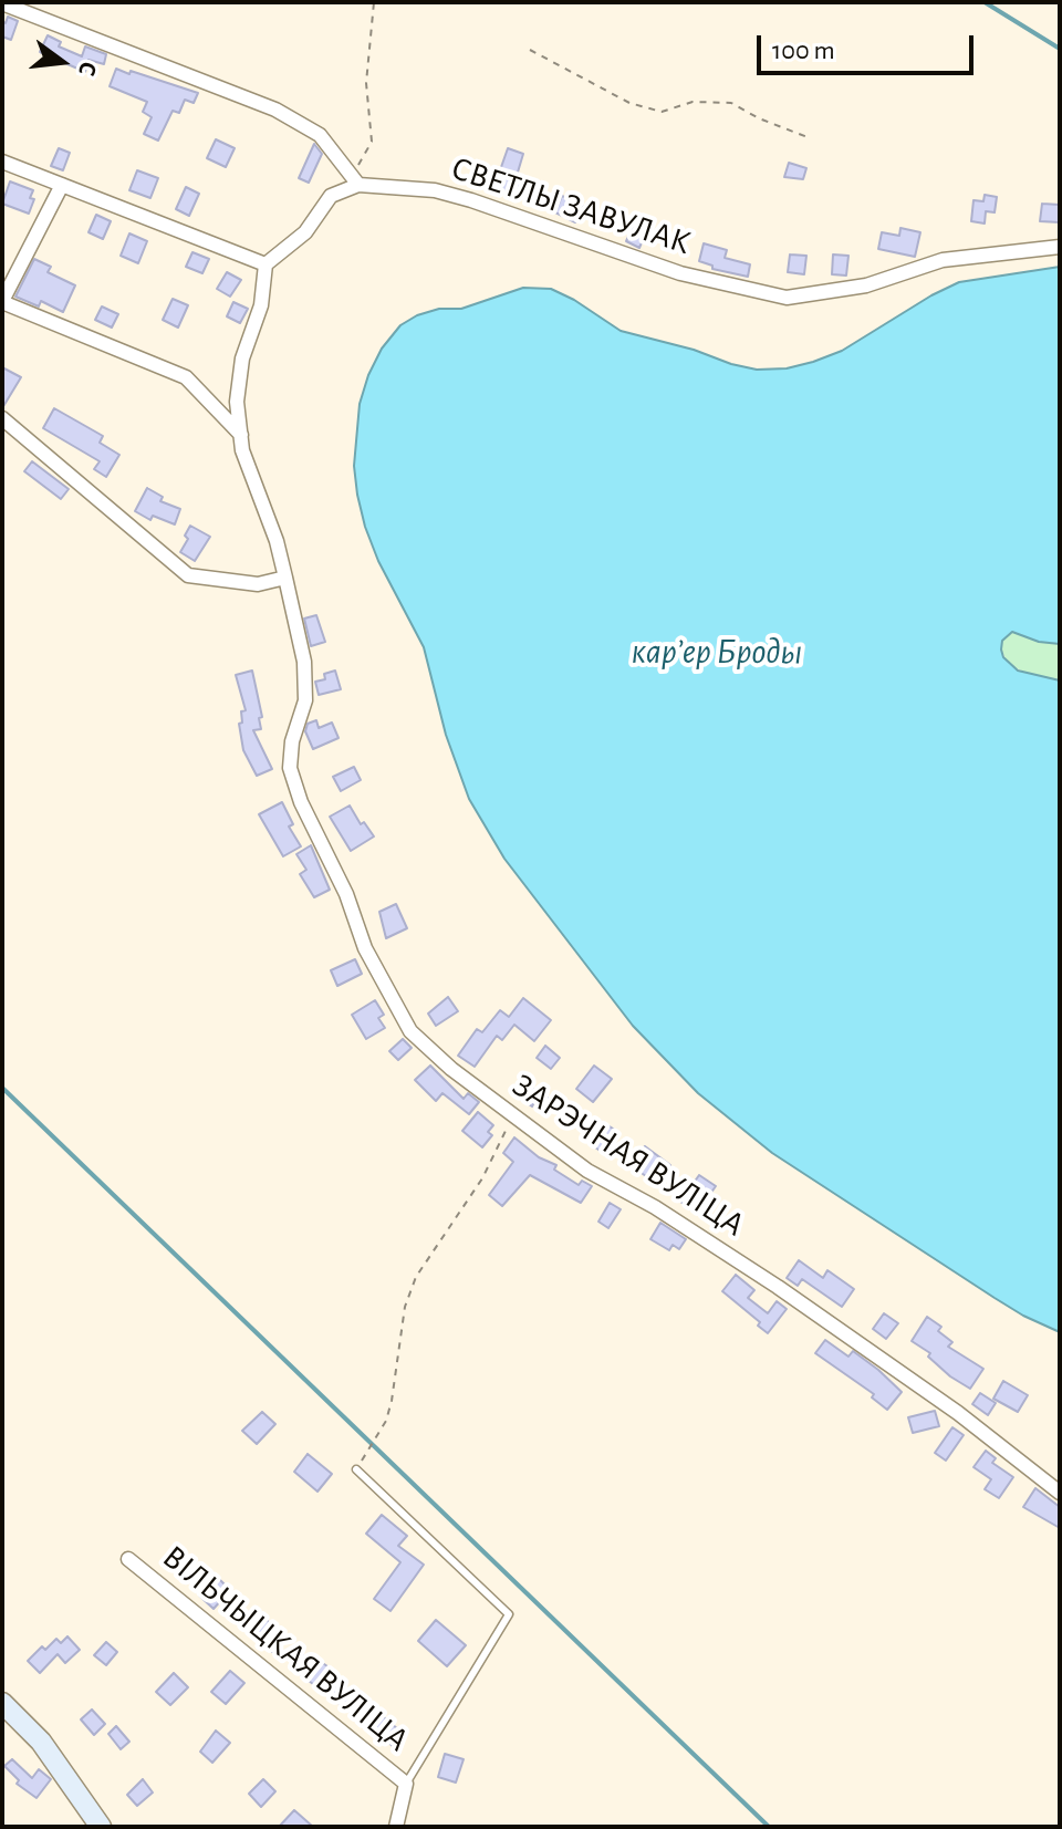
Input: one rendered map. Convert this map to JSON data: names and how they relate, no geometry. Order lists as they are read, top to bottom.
{
  "streets": {
    "street": ["СВЕТЛЫ ЗАВУЛАК", "ЗАРЭЧНАЯ ВУЛІЦА", "ВІЛЬЧЫЦКАЯ ВУЛІЦА"]
  },
  "water": ["карʼер Броды"],
  "scale_bar": "100 m",
  "north": "right"
}
